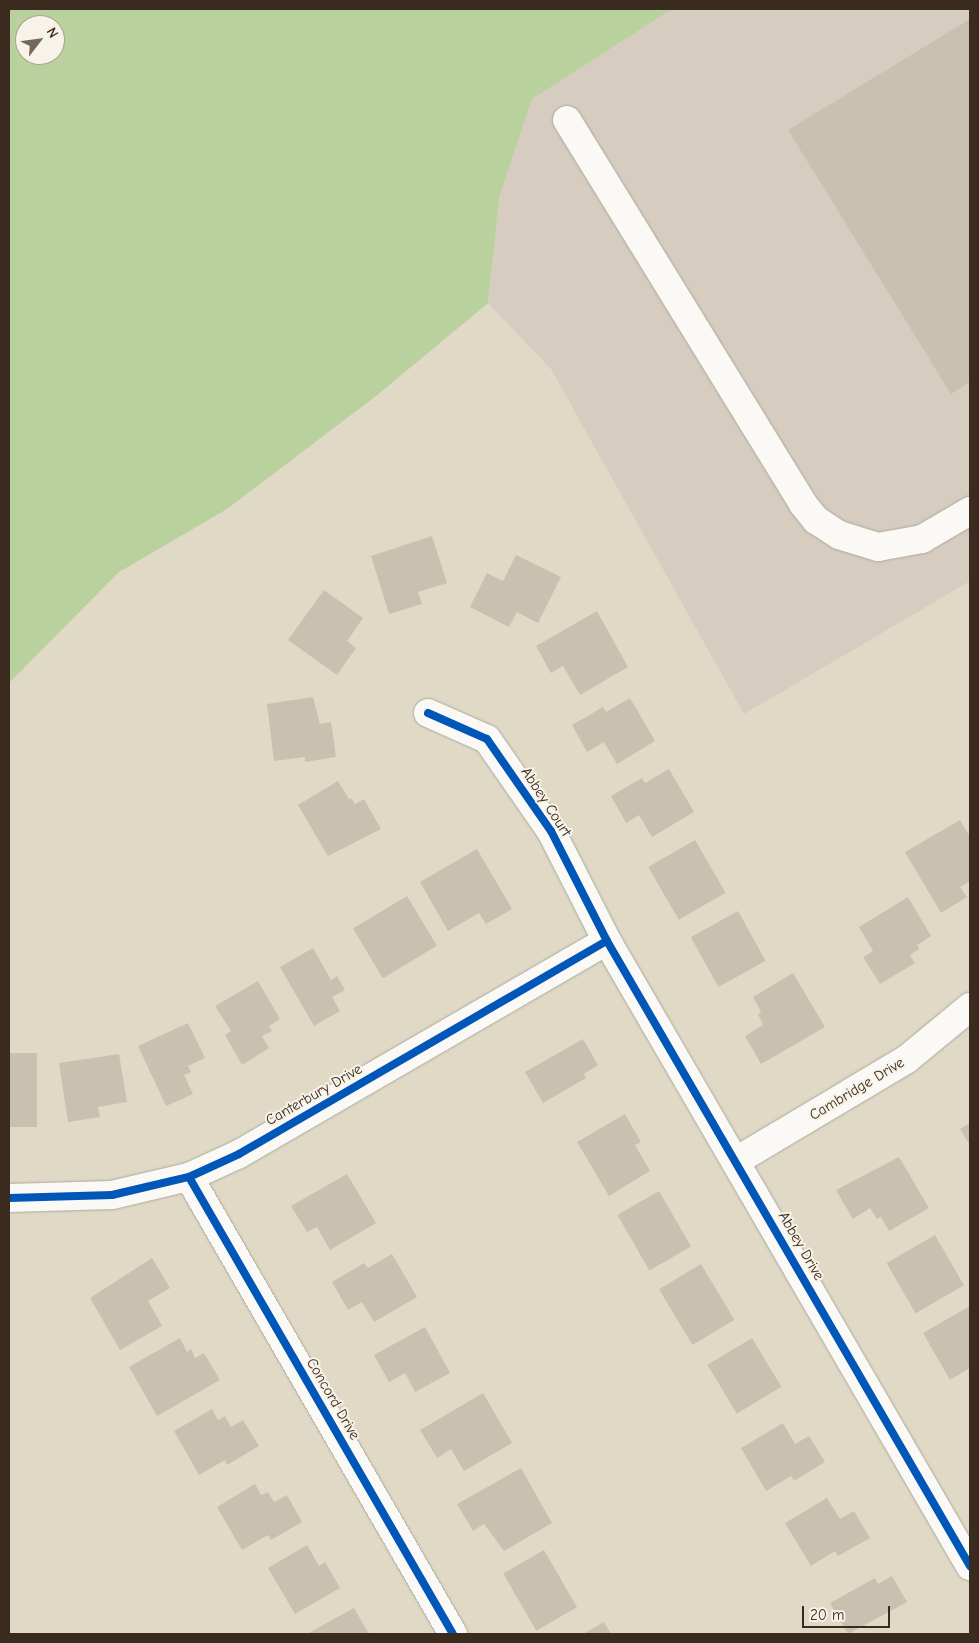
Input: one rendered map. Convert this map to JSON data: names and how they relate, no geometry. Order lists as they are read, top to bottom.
{
  "streets": {
    "street": [
      "Abbey Court",
      "Cambridge Drive",
      "Canterbury Drive",
      "Abbey Drive",
      "Concord Drive"
    ]
  },
  "crossings": [
    ["Abbey Court", "Canterbury Drive"],
    ["Abbey Court", "Abbey Drive"],
    ["Cambridge Drive", "Abbey Drive"],
    ["Canterbury Drive", "Abbey Drive"],
    ["Canterbury Drive", "Concord Drive"]
  ],
  "scale_bar": "20 m",
  "north": "top right"
}
